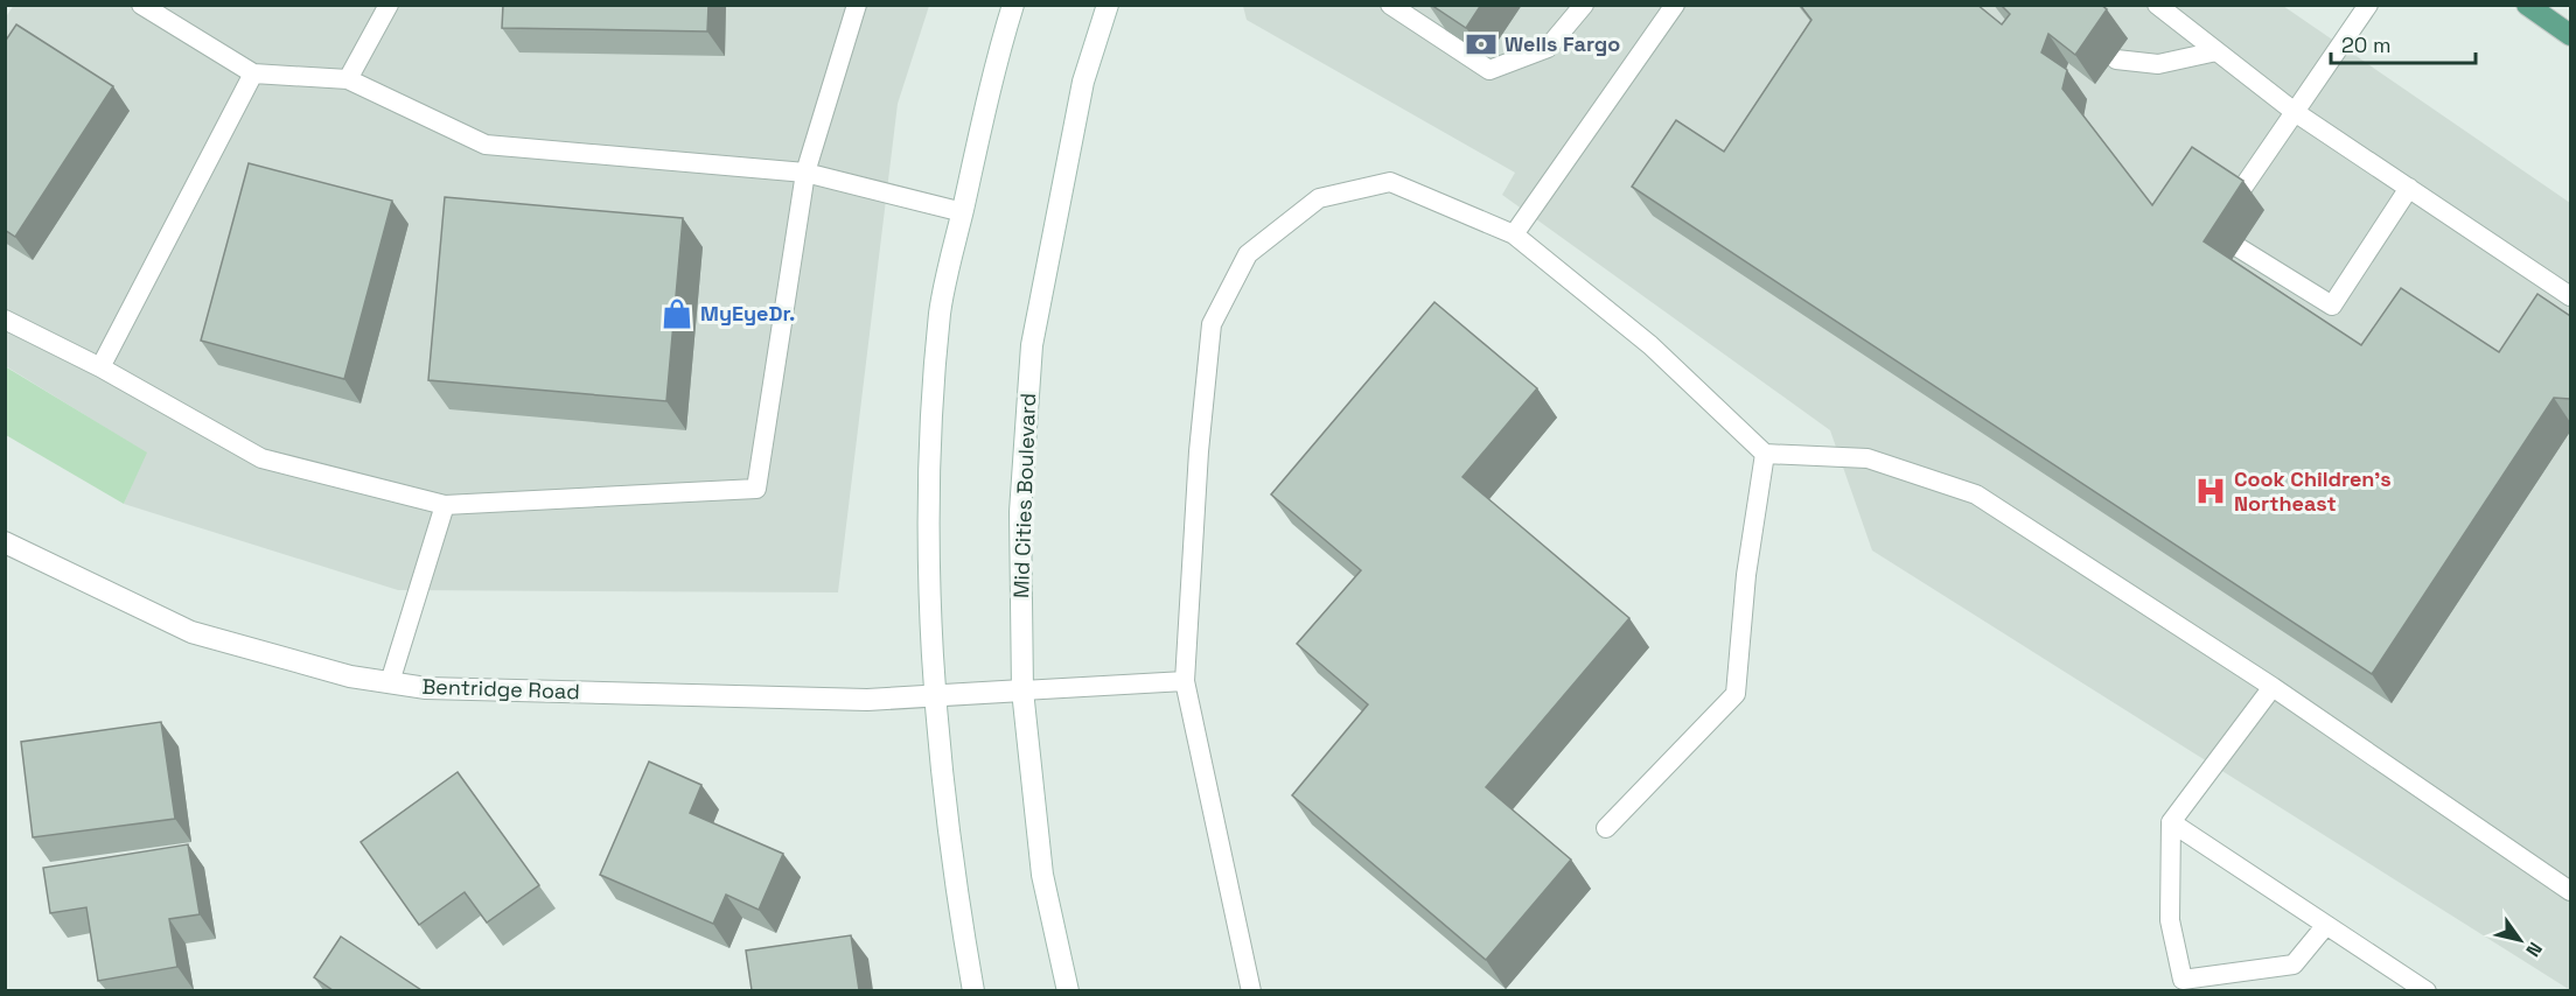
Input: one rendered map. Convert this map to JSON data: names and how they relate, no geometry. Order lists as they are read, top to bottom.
{
  "streets": {
    "main road": ["Mid Cities Boulevard", "Bentridge Road"]
  },
  "crossings": [
    ["Mid Cities Boulevard", "Bentridge Road"]
  ],
  "places": {
    "bank": ["Wells Fargo"],
    "shop": ["MyEyeDr."],
    "hospital": ["Cook Children's Northeast"]
  },
  "scale_bar": "20 m",
  "north": "bottom right"
}
